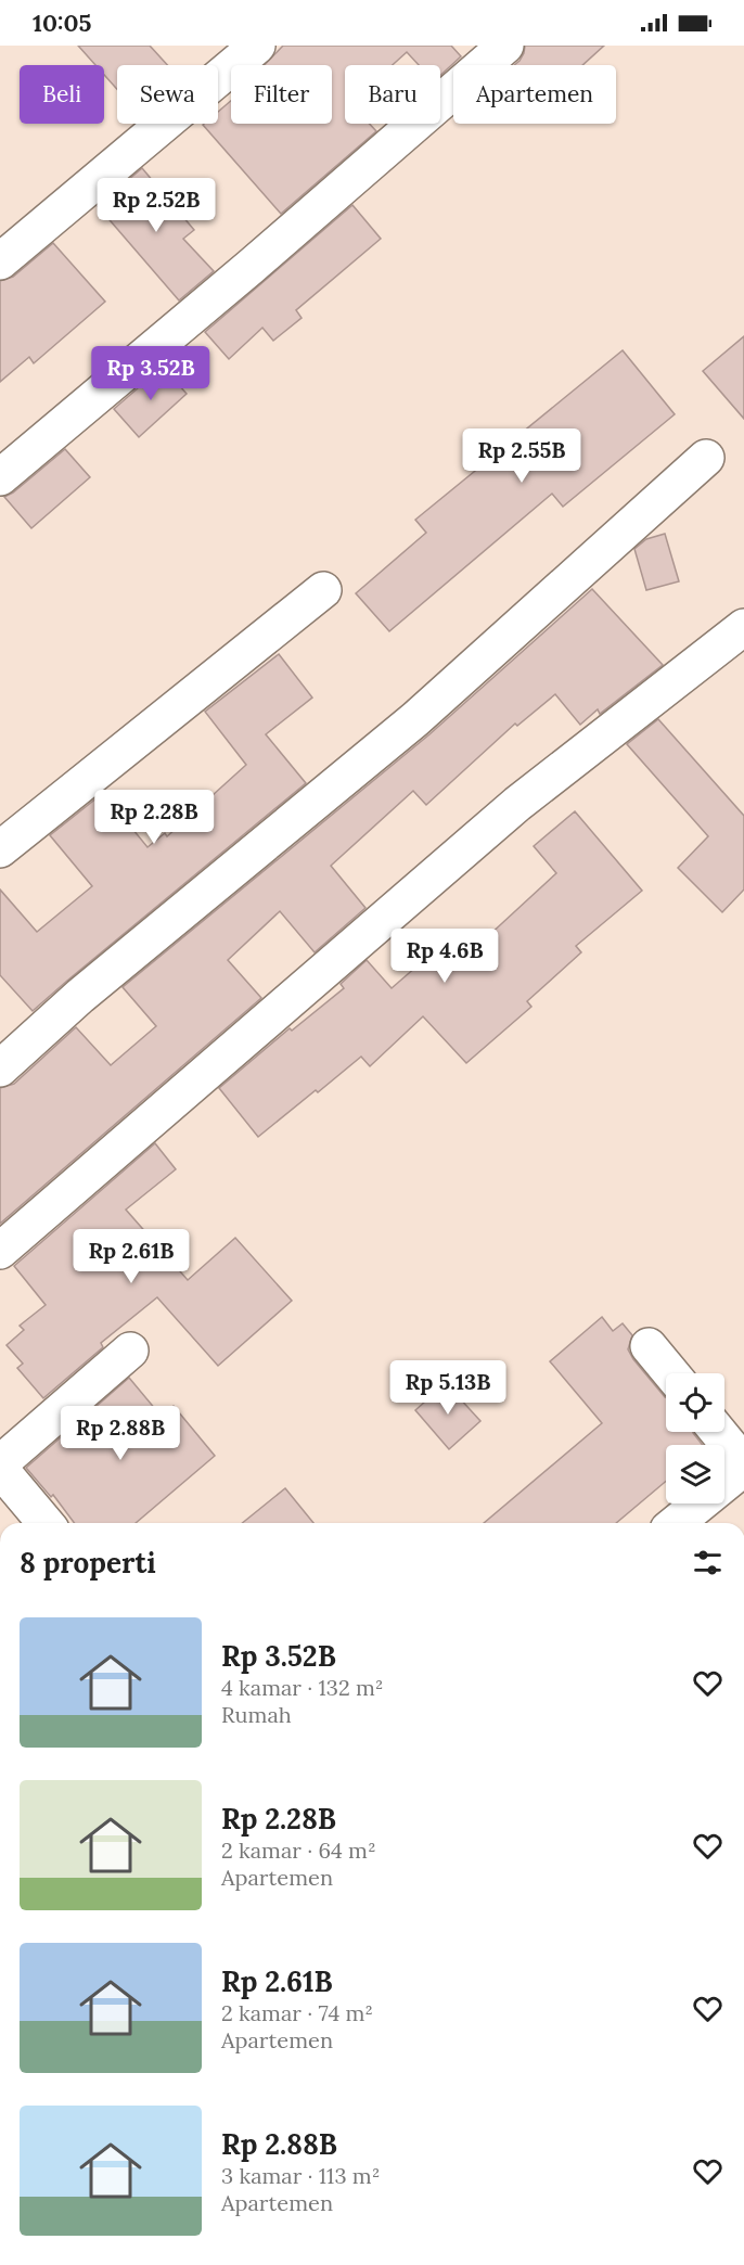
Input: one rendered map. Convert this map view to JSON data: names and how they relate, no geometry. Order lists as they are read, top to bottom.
{
  "page": {
    "status": "10:05",
    "chip": [
      "Beli",
      "Sewa",
      "Filter",
      "Baru",
      "Apartemen"
    ],
    "price": [
      "Rp 2.52B",
      "Rp 3.52B",
      "Rp 2.55B",
      "Rp 2.28B",
      "Rp 4.6B",
      "Rp 2.61B",
      "Rp 5.13B",
      "Rp 2.88B"
    ],
    "heading": "8 properti",
    "list": [
      {
        "name": "Rp 3.52B",
        "note": "4 kamar · 132 m² · Rumah"
      },
      {
        "name": "Rp 2.28B",
        "note": "2 kamar · 64 m² · Apartemen"
      },
      {
        "name": "Rp 2.61B",
        "note": "2 kamar · 74 m² · Apartemen"
      },
      {
        "name": "Rp 2.88B",
        "note": "3 kamar · 113 m² · Apartemen"
      }
    ]
  }
}
